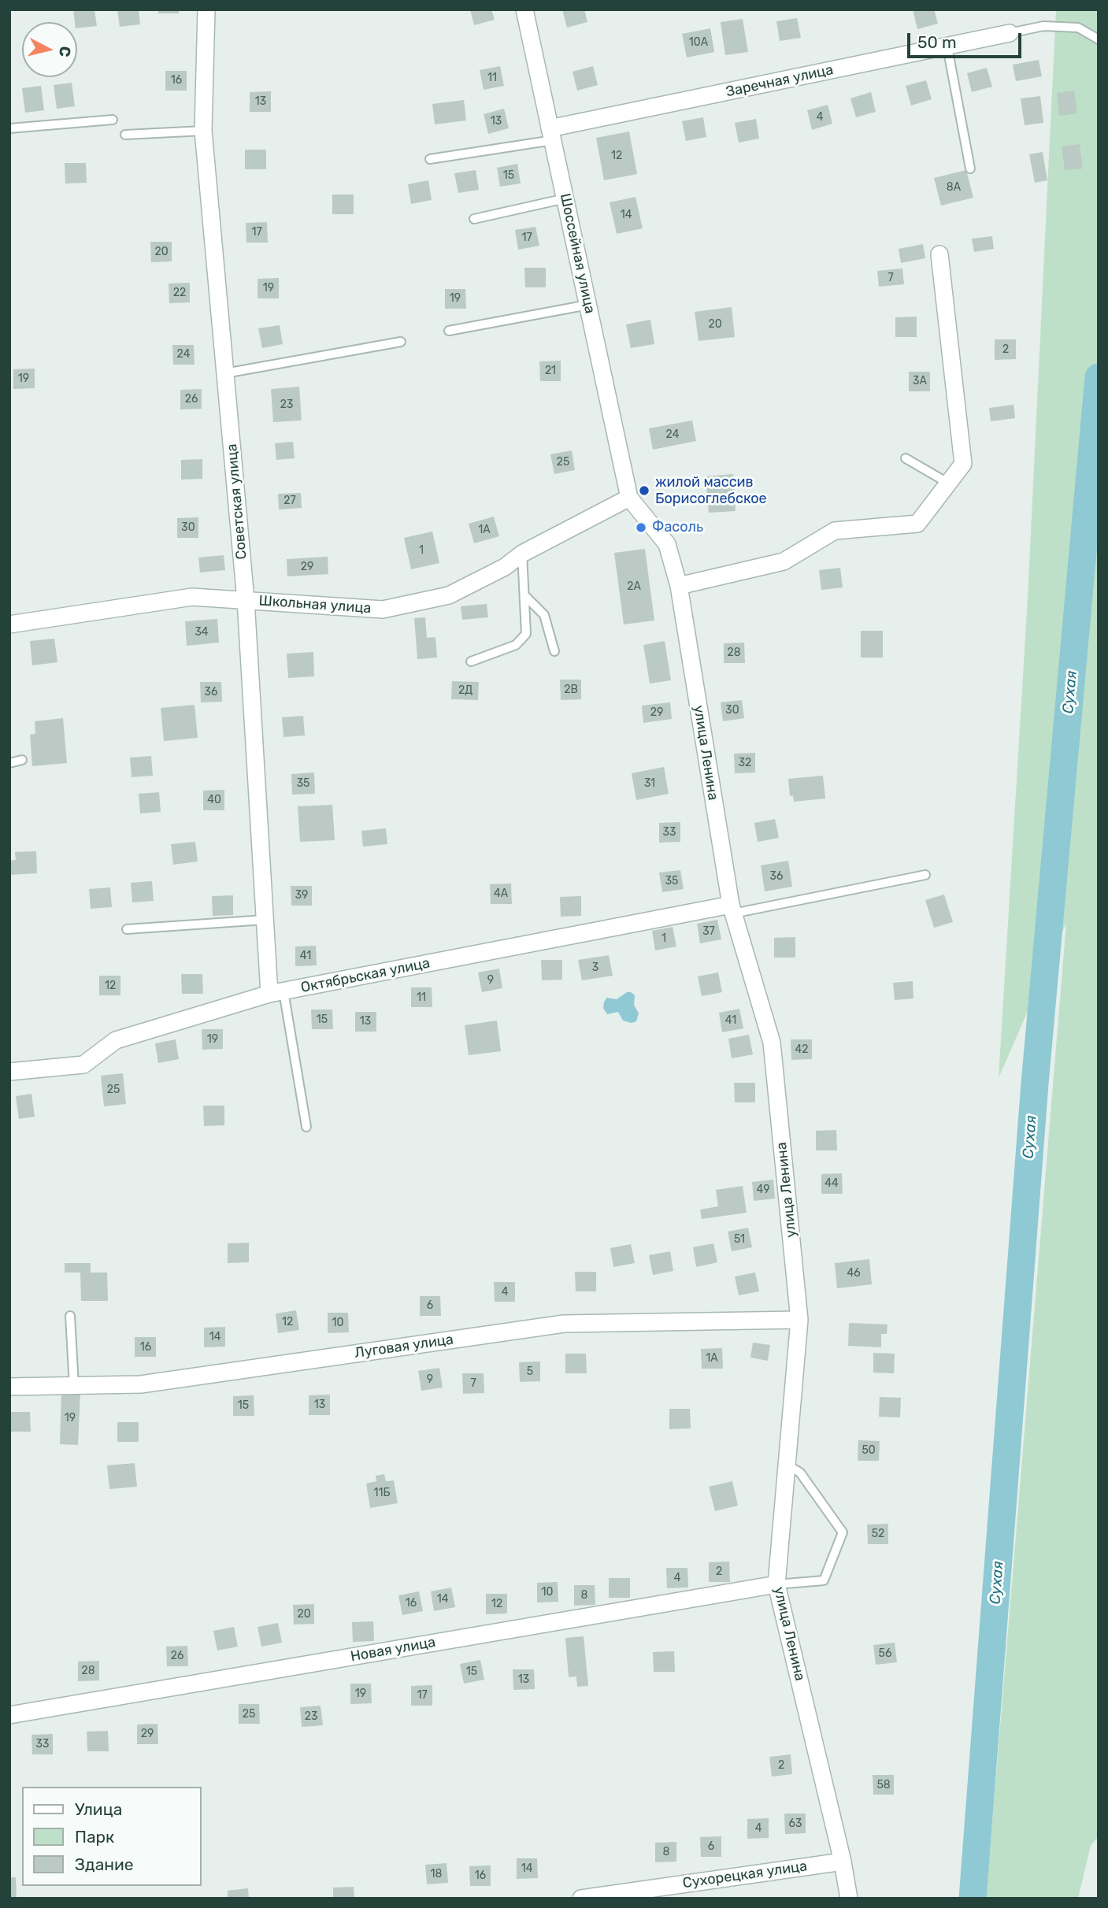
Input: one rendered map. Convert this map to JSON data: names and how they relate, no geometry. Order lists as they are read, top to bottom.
{
  "streets": {
    "street": [
      "Заречная улица",
      "Шоссейная улица",
      "Советская улица",
      "Школьная улица",
      "улица Ленина",
      "Октябрьская улица",
      "Луговая улица",
      "Новая улица",
      "Сухорецкая улица"
    ]
  },
  "crossings": [
    ["Заречная улица", "Шоссейная улица"],
    ["Шоссейная улица", "Школьная улица"],
    ["Шоссейная улица", "улица Ленина"],
    ["Советская улица", "Школьная улица"],
    ["Советская улица", "Октябрьская улица"],
    ["Школьная улица", "улица Ленина"],
    ["улица Ленина", "Октябрьская улица"],
    ["улица Ленина", "Луговая улица"],
    ["улица Ленина", "Новая улица"],
    ["улица Ленина", "Сухорецкая улица"]
  ],
  "water": ["Сухая"],
  "places": ["жилой массив Борисоглебское", "Фасоль"],
  "house_numbers": [
    "10А",
    "11",
    "16",
    "13",
    "4",
    "13",
    "12",
    "15",
    "8А",
    "14",
    "17",
    "17",
    "20",
    "7",
    "19",
    "22",
    "19",
    "20",
    "2",
    "24",
    "21",
    "19",
    "3А",
    "26",
    "23",
    "24",
    "25",
    "27",
    "30",
    "1А",
    "1",
    "29",
    "2А",
    "34",
    "28",
    "2В",
    "2Д",
    "36",
    "30",
    "29",
    "32",
    "35",
    "31",
    "40",
    "33",
    "36",
    "35",
    "4А",
    "39",
    "37",
    "1",
    "41",
    "3",
    "9",
    "12",
    "11",
    "15",
    "41",
    "13",
    "19",
    "42",
    "25",
    "44",
    "49",
    "51",
    "46",
    "4",
    "6",
    "12",
    "10",
    "14",
    "16",
    "1А",
    "5",
    "9",
    "7",
    "13",
    "15",
    "19",
    "50",
    "11Б",
    "52",
    "2",
    "4",
    "10",
    "8",
    "14",
    "16",
    "12",
    "20",
    "56",
    "26",
    "28",
    "15",
    "13",
    "19",
    "17",
    "25",
    "23",
    "29",
    "33",
    "2",
    "58",
    "63",
    "4",
    "6",
    "8",
    "14",
    "18",
    "16"
  ],
  "legend": ["Улица", "Парк", "Здание"],
  "scale_bar": "50 m",
  "north": "right"
}
